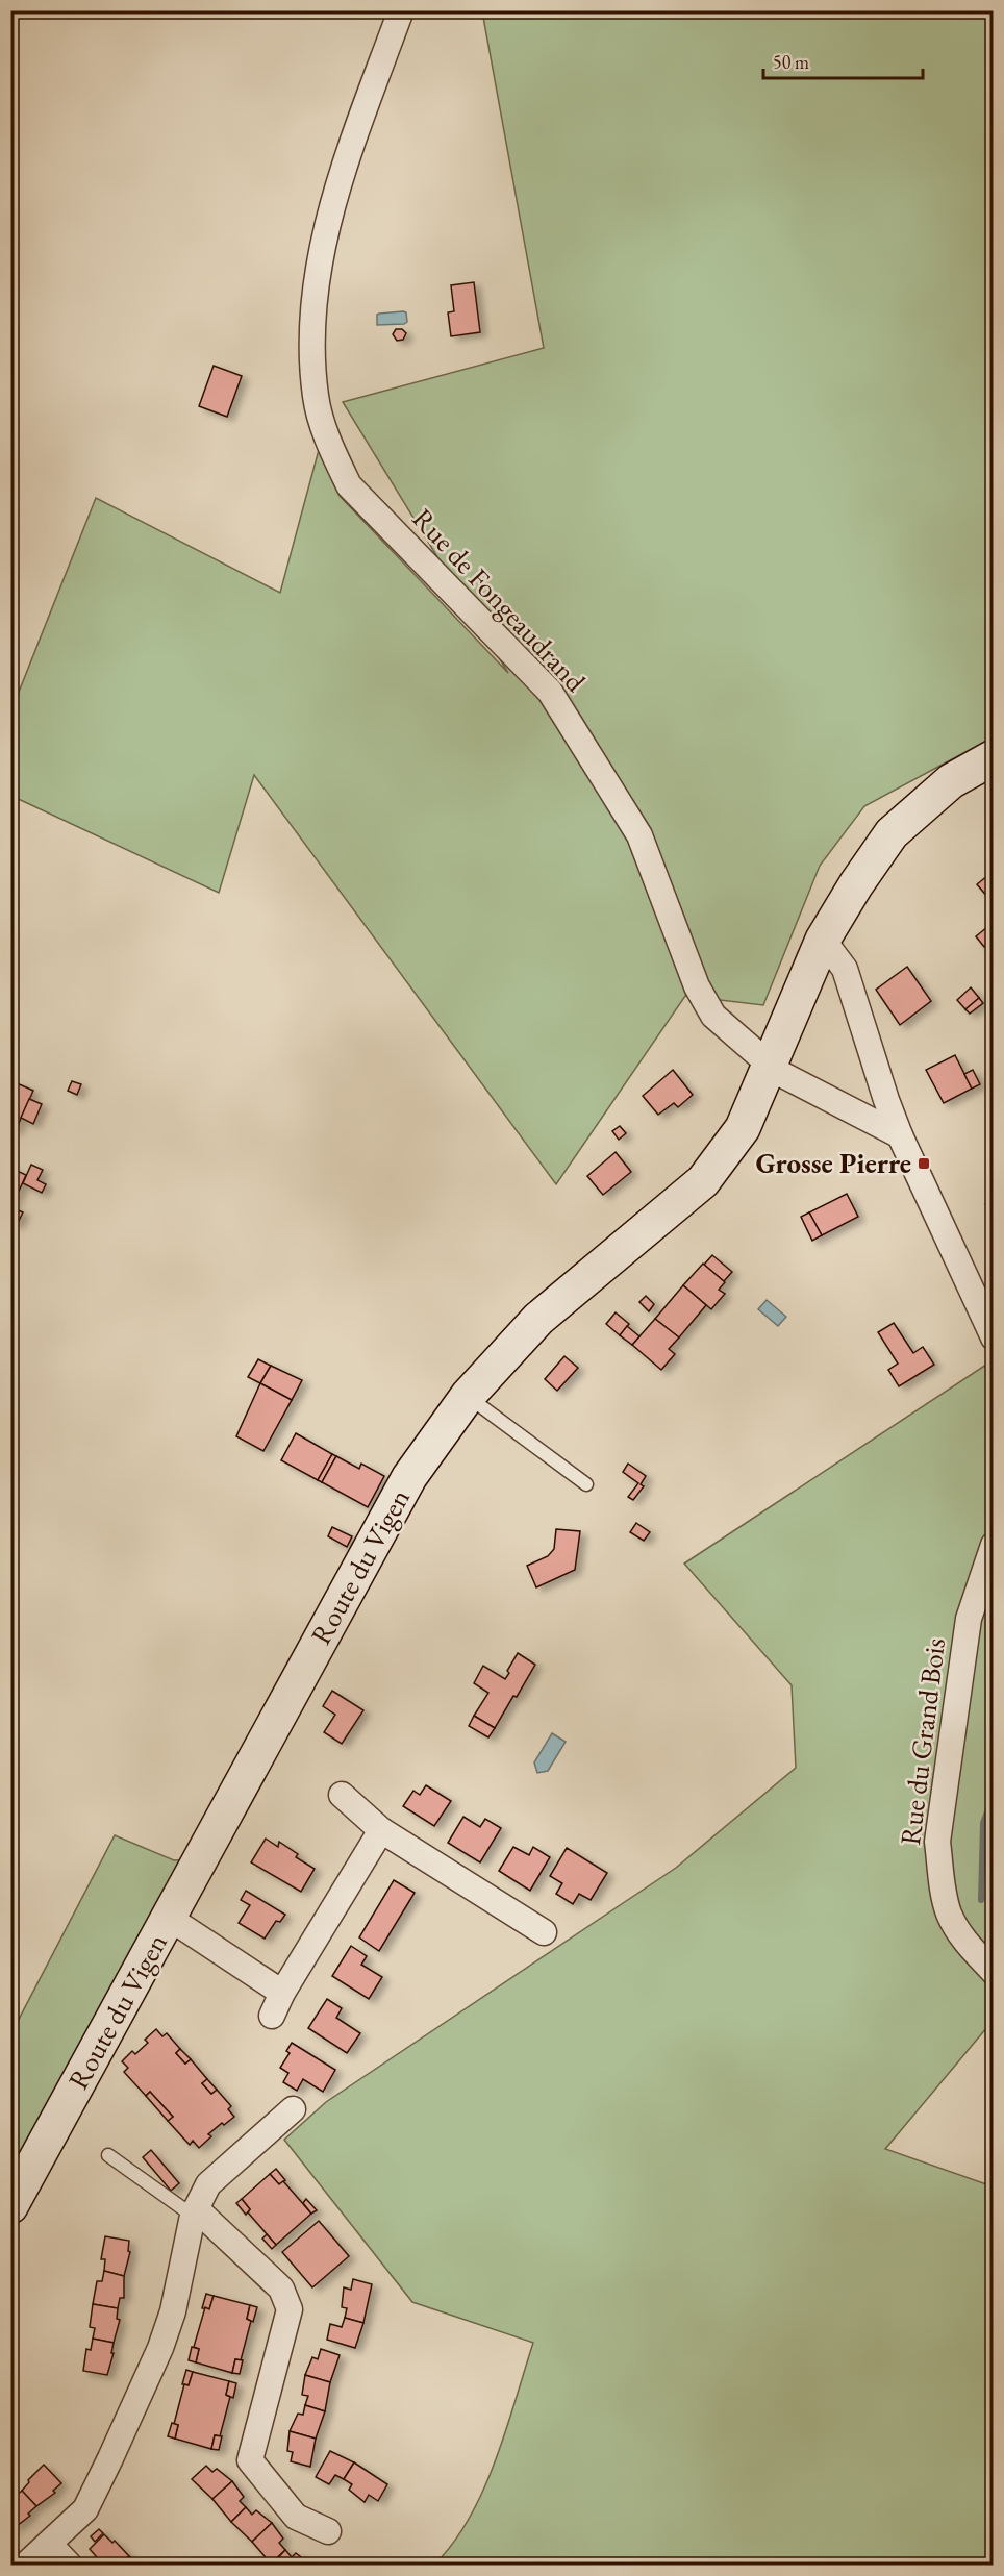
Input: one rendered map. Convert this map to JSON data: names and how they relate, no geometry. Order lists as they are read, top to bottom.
{
  "streets": {
    "street": ["Rue de Fongeaudrand", "Route du Vigen", "Rue du Grand Bois"]
  },
  "crossings": [
    ["Rue de Fongeaudrand", "Route du Vigen"]
  ],
  "places": {
    "transit": ["Grosse Pierre"]
  },
  "scale_bar": "50 m"
}
